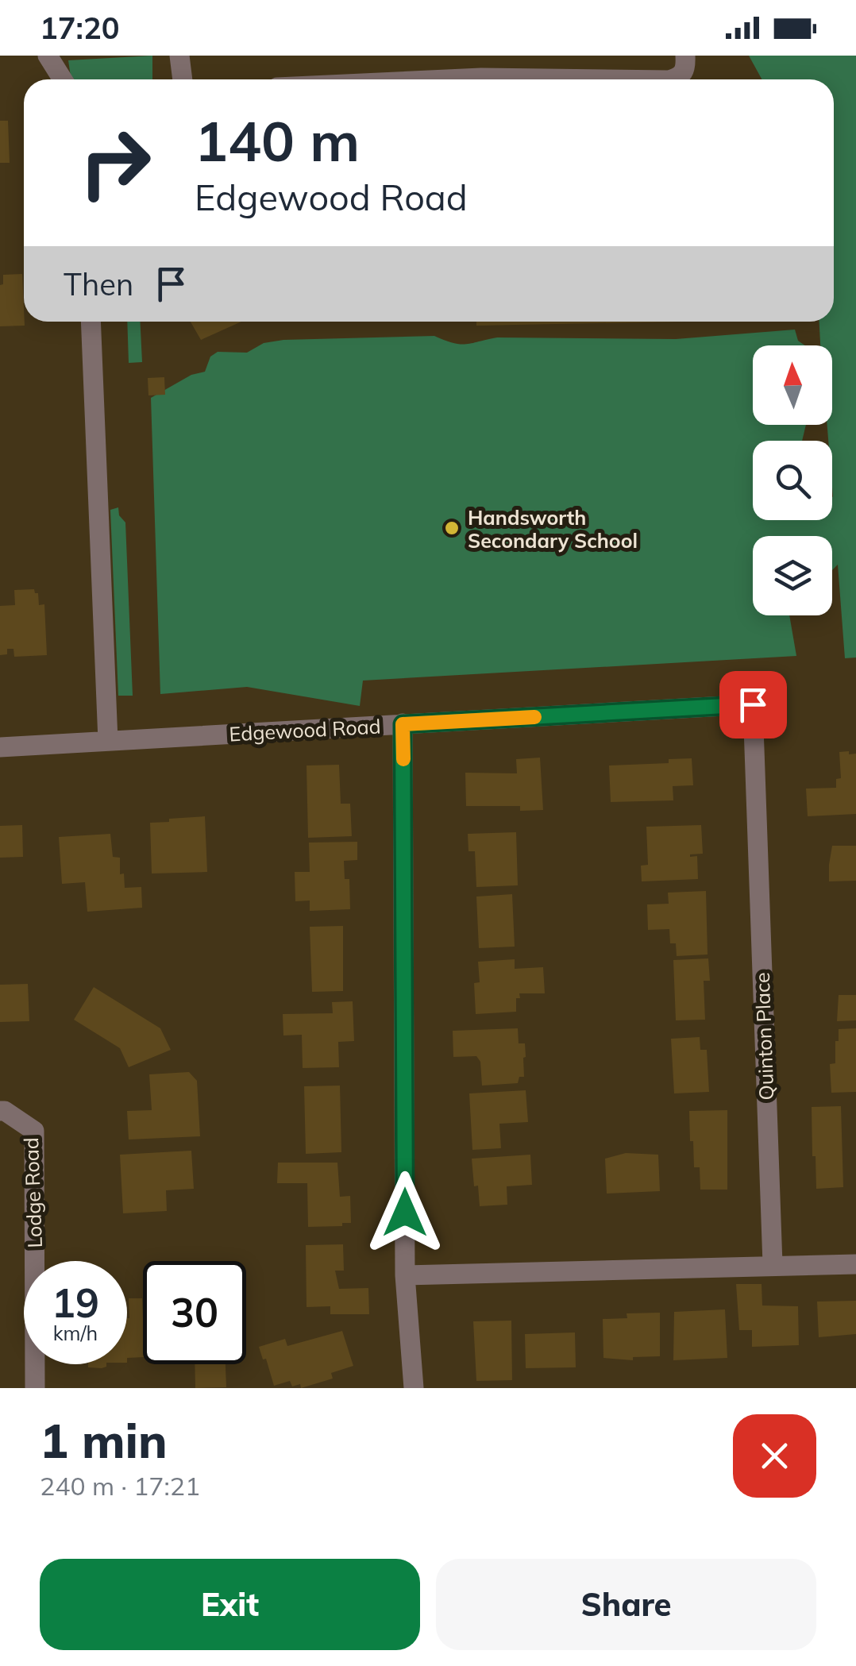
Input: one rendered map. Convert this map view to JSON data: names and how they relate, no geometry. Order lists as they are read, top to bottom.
{
  "streets": {
    "street": ["Edgewood Road", "Quinton Place", "Lodge Road"]
  },
  "crossings": [
    ["Edgewood Road", "Quinton Place"]
  ],
  "places": ["Handsworth Secondary School"],
  "north": "top",
  "page": {
    "status": "17:20",
    "turn": ["140 m", "Edgewood Road"],
    "then": "Then",
    "speed": "19 km/h",
    "limit": "30",
    "heading": ["1 min", "240 m · 17:21"],
    "buttons": ["Exit", "Share"]
  }
}
